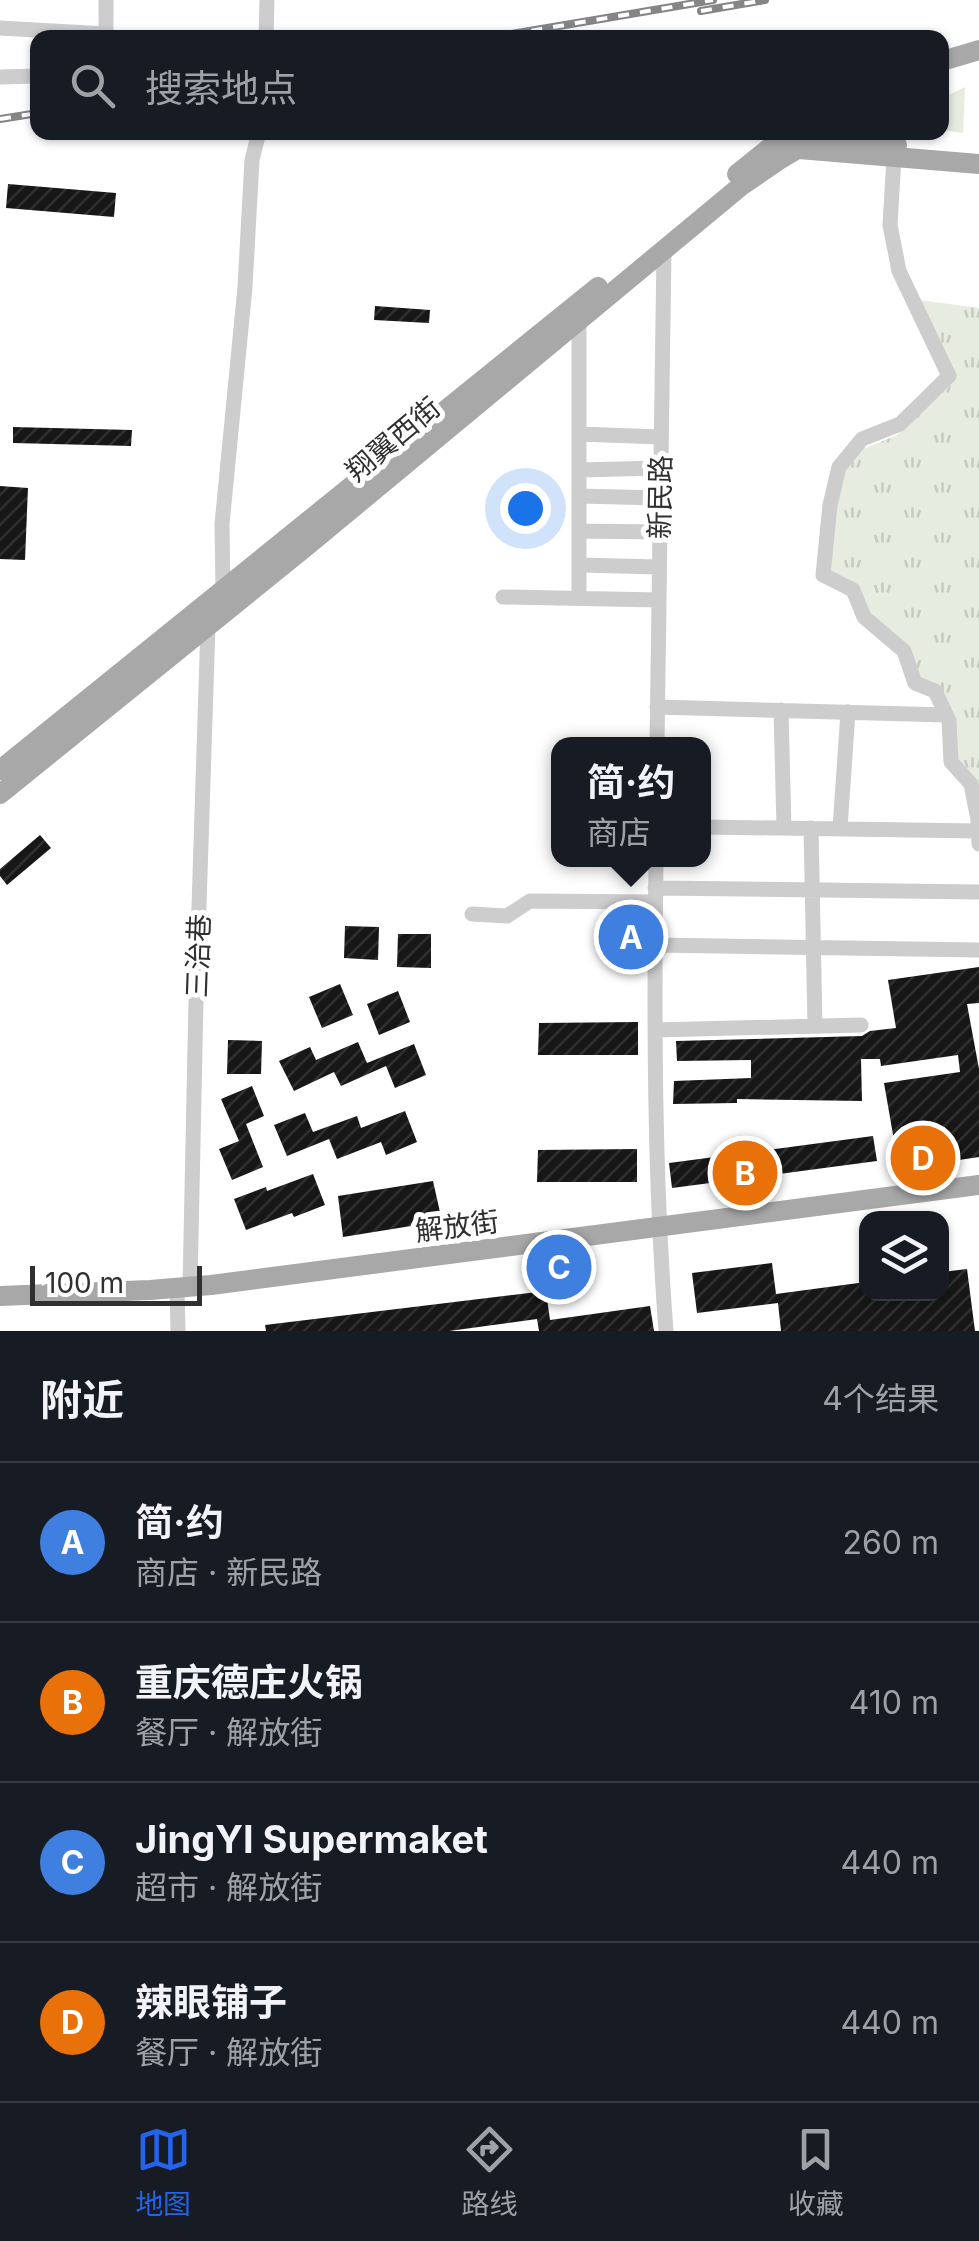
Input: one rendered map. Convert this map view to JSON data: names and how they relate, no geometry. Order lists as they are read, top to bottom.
{
  "streets": {
    "main road": ["翔翼西街", "解放街"],
    "street": ["新民路", "三治巷"]
  },
  "crossings": [
    ["翔翼西街", "新民路"],
    ["翔翼西街", "三治巷"],
    ["三治巷", "解放街"]
  ],
  "scale_bar": "100 m",
  "page": {
    "search": "搜索地点",
    "popup": ["简·约", "商店"],
    "pins": [
      "A",
      "D",
      "B",
      "C"
    ],
    "scale": "100 m",
    "heading": ["附近", "4个结果"],
    "list": [
      {
        "mark": "A",
        "name": "简·约",
        "note": "商店 · 新民路",
        "value": "260 m"
      },
      {
        "mark": "B",
        "name": "重庆德庄火锅",
        "note": "餐厅 · 解放街",
        "value": "410 m"
      },
      {
        "mark": "C",
        "name": "JingYI Supermaket",
        "note": "超市 · 解放街",
        "value": "440 m"
      },
      {
        "mark": "D",
        "name": "辣眼铺子",
        "note": "餐厅 · 解放街",
        "value": "440 m"
      }
    ],
    "nav": ["地图", "路线", "收藏"]
  }
}
